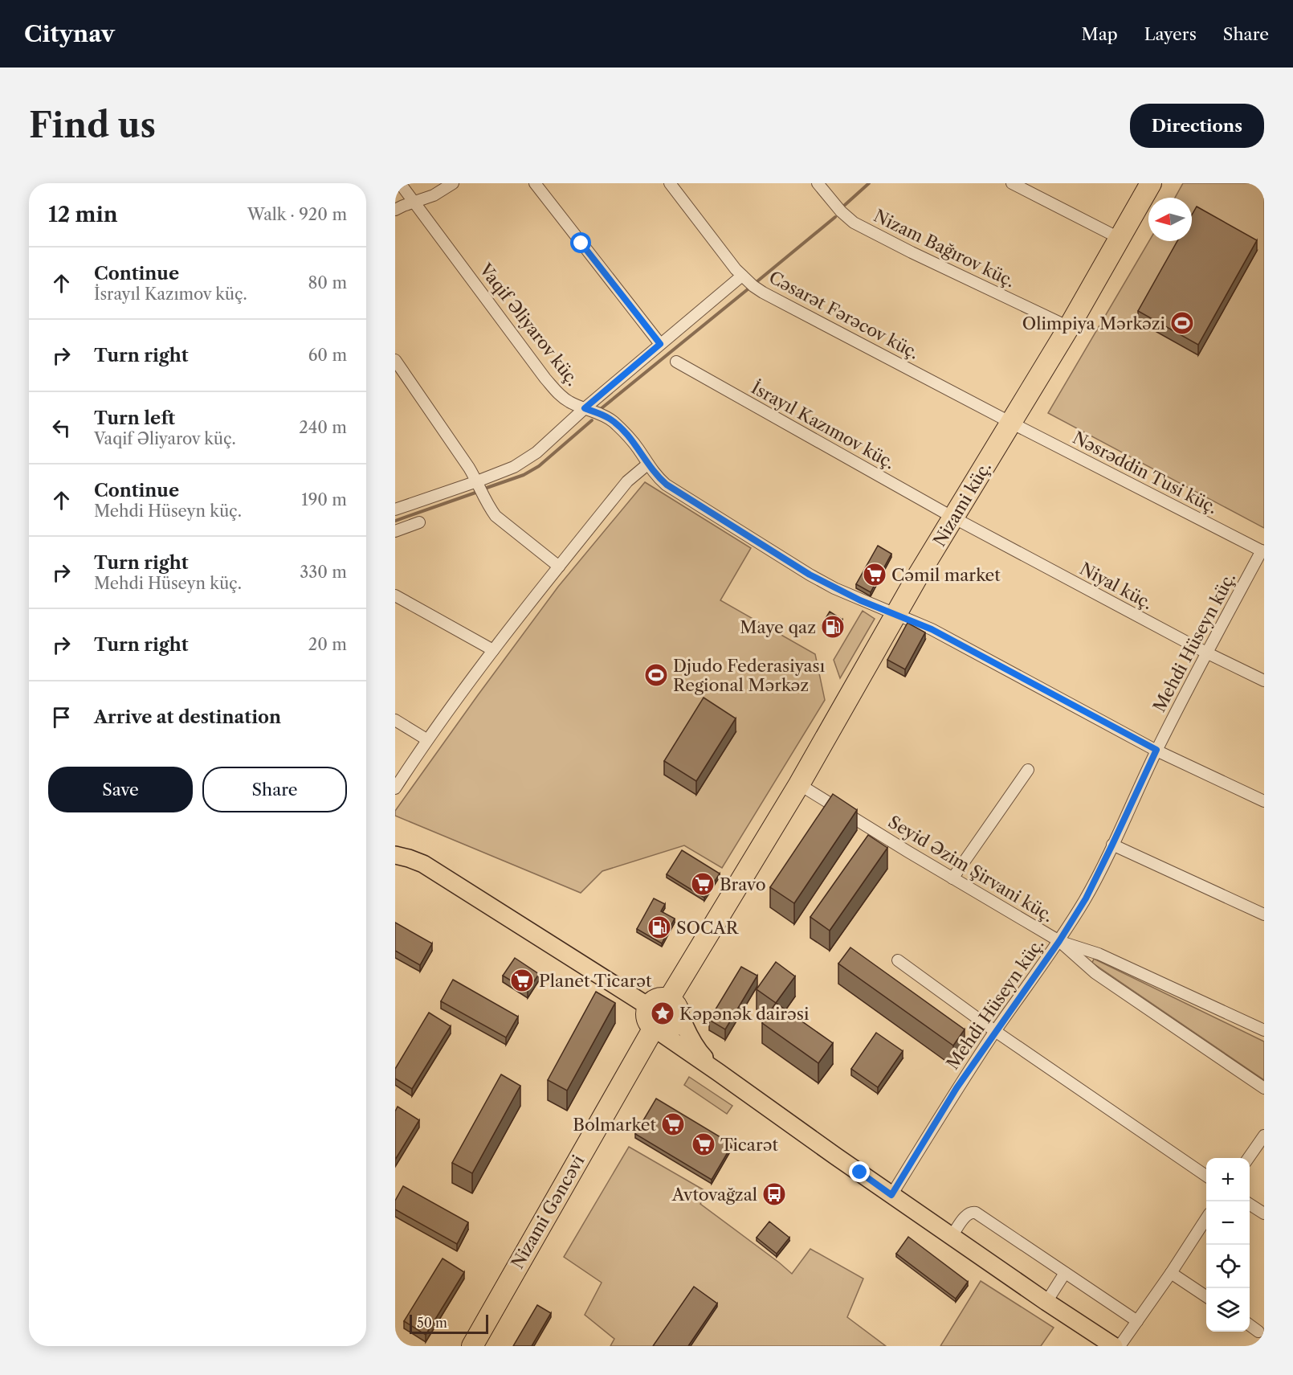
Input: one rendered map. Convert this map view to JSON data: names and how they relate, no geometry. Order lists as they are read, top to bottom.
{
  "streets": {
    "highway": ["Nizami küç.", "Nizami Gəncəvi"],
    "street": [
      "Nizam Bağırov küç.",
      "Cəsarət Fərəcov küç.",
      "Vaqif Əliyarov küç.",
      "İsrayıl Kazımov küç.",
      "Nəsrəddin Tusi küç.",
      "Niyal küç.",
      "Mehdi Hüseyn küç.",
      "Seyid Əzim Şirvani küç."
    ]
  },
  "crossings": [
    ["Nizam Bağırov küç.", "Nizami küç."],
    ["Cəsarət Fərəcov küç.", "Nəsrəddin Tusi küç."],
    ["Cəsarət Fərəcov küç.", "Nizami küç."],
    ["Vaqif Əliyarov küç.", "Nizami küç."],
    ["İsrayıl Kazımov küç.", "Nizami küç."],
    ["İsrayıl Kazımov küç.", "Niyal küç."],
    ["Nəsrəddin Tusi küç.", "Nizami küç."],
    ["Nəsrəddin Tusi küç.", "Mehdi Hüseyn küç."],
    ["Nizami küç.", "Niyal küç."],
    ["Nizami küç.", "Seyid Əzim Şirvani küç."],
    ["Nizami küç.", "Nizami Gəncəvi"],
    ["Niyal küç.", "Mehdi Hüseyn küç."],
    ["Mehdi Hüseyn küç.", "Seyid Əzim Şirvani küç."]
  ],
  "places": {
    "sports": ["Olimpiya Mərkəzi", "Djudo Federasiyası Regional Mərkəz"],
    "supermarket": [
      "Cəmil market",
      "Bravo",
      "Planet Ticarət",
      "Bolmarket",
      "Ticarət"
    ],
    "fuel station": ["Maye qaz", "SOCAR"],
    "place": ["Kəpənək dairəsi"],
    "bus stop": ["Avtovağzal"]
  },
  "scale_bar": "50 m",
  "north": "left",
  "page": {
    "header": "Citynav",
    "nav": ["Map", "Layers", "Share"],
    "buttons": [
      "Directions",
      ["Save", "Share"]
    ],
    "title": "Find us",
    "heading": ["12 min", "Walk · 920 m"],
    "list": [
      ["Continue", "İsrayıl Kazımov küç.", "80 m"],
      ["Turn right", "60 m"],
      ["Turn left", "Vaqif Əliyarov küç.", "240 m"],
      ["Continue", "Mehdi Hüseyn küç.", "190 m"],
      ["Turn right", "Mehdi Hüseyn küç.", "330 m"],
      ["Turn right", "20 m"],
      "Arrive at destination"
    ],
    "map_buttons": ["+", "−"],
    "scale": "50 m"
  }
}
